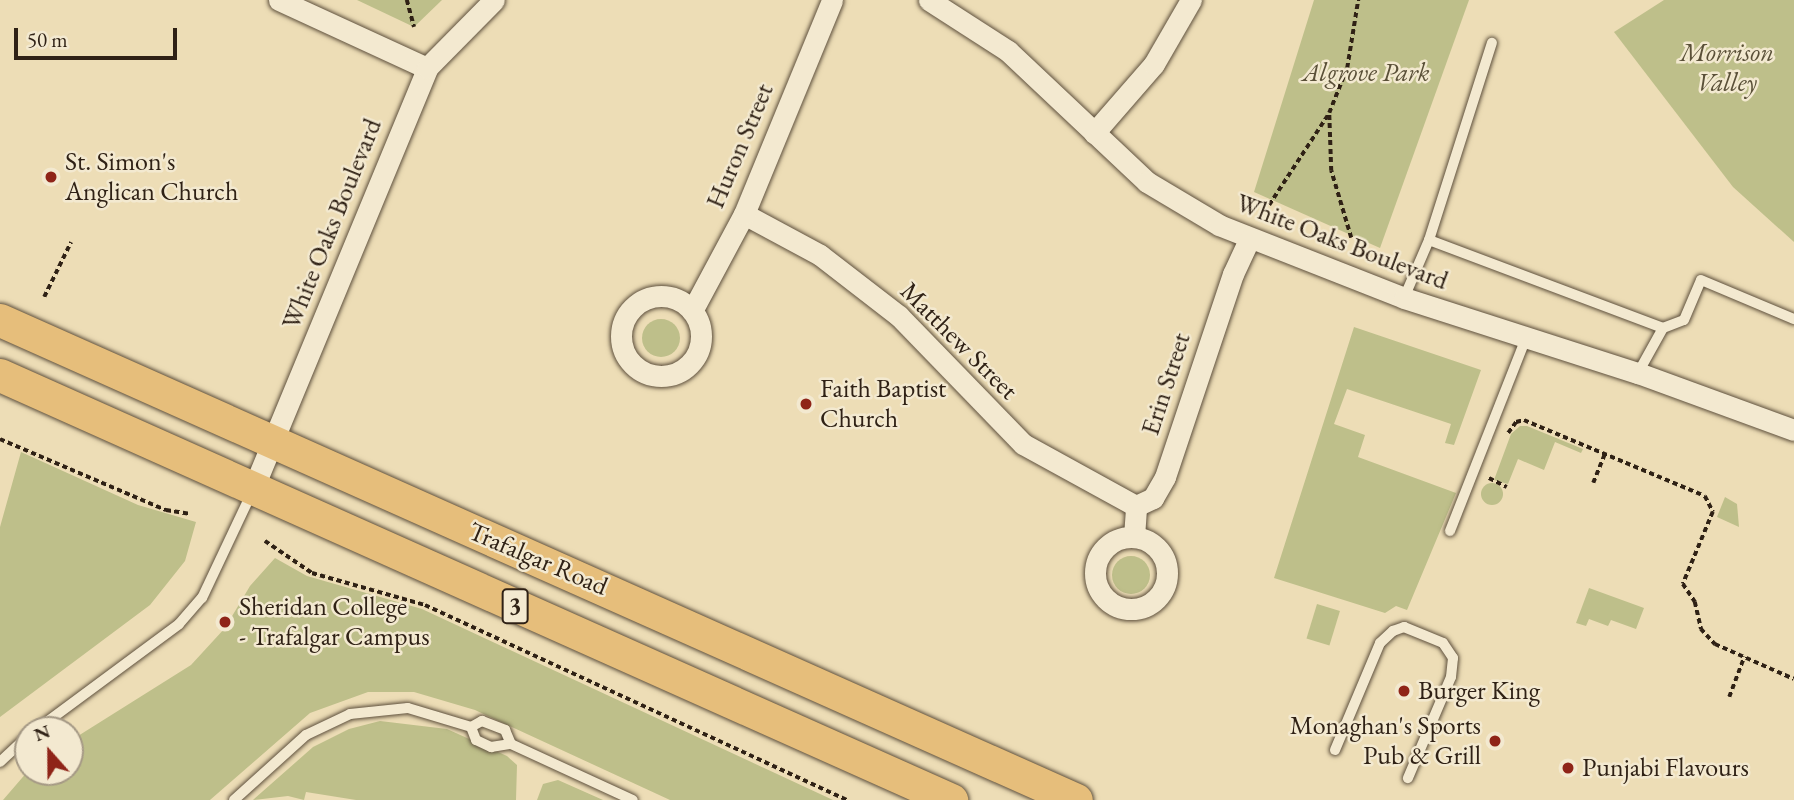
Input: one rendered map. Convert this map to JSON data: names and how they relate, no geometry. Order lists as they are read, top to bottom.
{
  "streets": {
    "main road": ["Trafalgar Road", "3"],
    "street": [
      "Huron Street",
      "White Oaks Boulevard",
      "Matthew Street",
      "Erin Street"
    ]
  },
  "crossings": [
    ["Huron Street", "Matthew Street"],
    ["White Oaks Boulevard", "Erin Street"],
    ["White Oaks Boulevard", "Trafalgar Road"],
    ["Matthew Street", "Erin Street"]
  ],
  "parks": ["Morrison Valley", "Algrove Park"],
  "places": [
    "St. Simon's Anglican Church",
    "Faith Baptist Church",
    "Sheridan College - Trafalgar Campus",
    "Burger King",
    "Monaghan's Sports Pub & Grill",
    "Punjabi Flavours"
  ],
  "scale_bar": "50 m",
  "north": "top"
}
